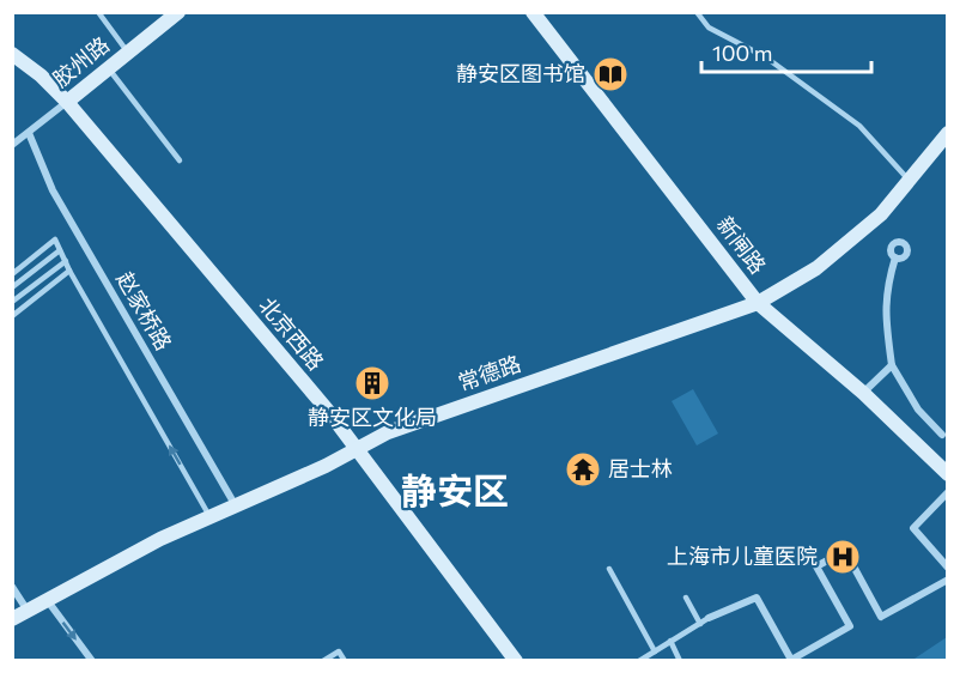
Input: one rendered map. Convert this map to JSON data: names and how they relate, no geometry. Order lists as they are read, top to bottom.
{
  "streets": {
    "main road": [
      "胶州路",
      "新闸路",
      "北京西路",
      "常德路"
    ],
    "street": ["赵家桥路"]
  },
  "crossings": [
    ["胶州路", "赵家桥路"],
    ["胶州路", "北京西路"],
    ["新闸路", "常德路"],
    ["赵家桥路", "常德路"],
    ["北京西路", "常德路"]
  ],
  "districts": ["静安区"],
  "places": {
    "library": ["静安区图书馆"],
    "building": ["静安区文化局"],
    "temple": ["居士林"],
    "hospital": ["上海市儿童医院"]
  },
  "scale_bar": "100 m"
}
